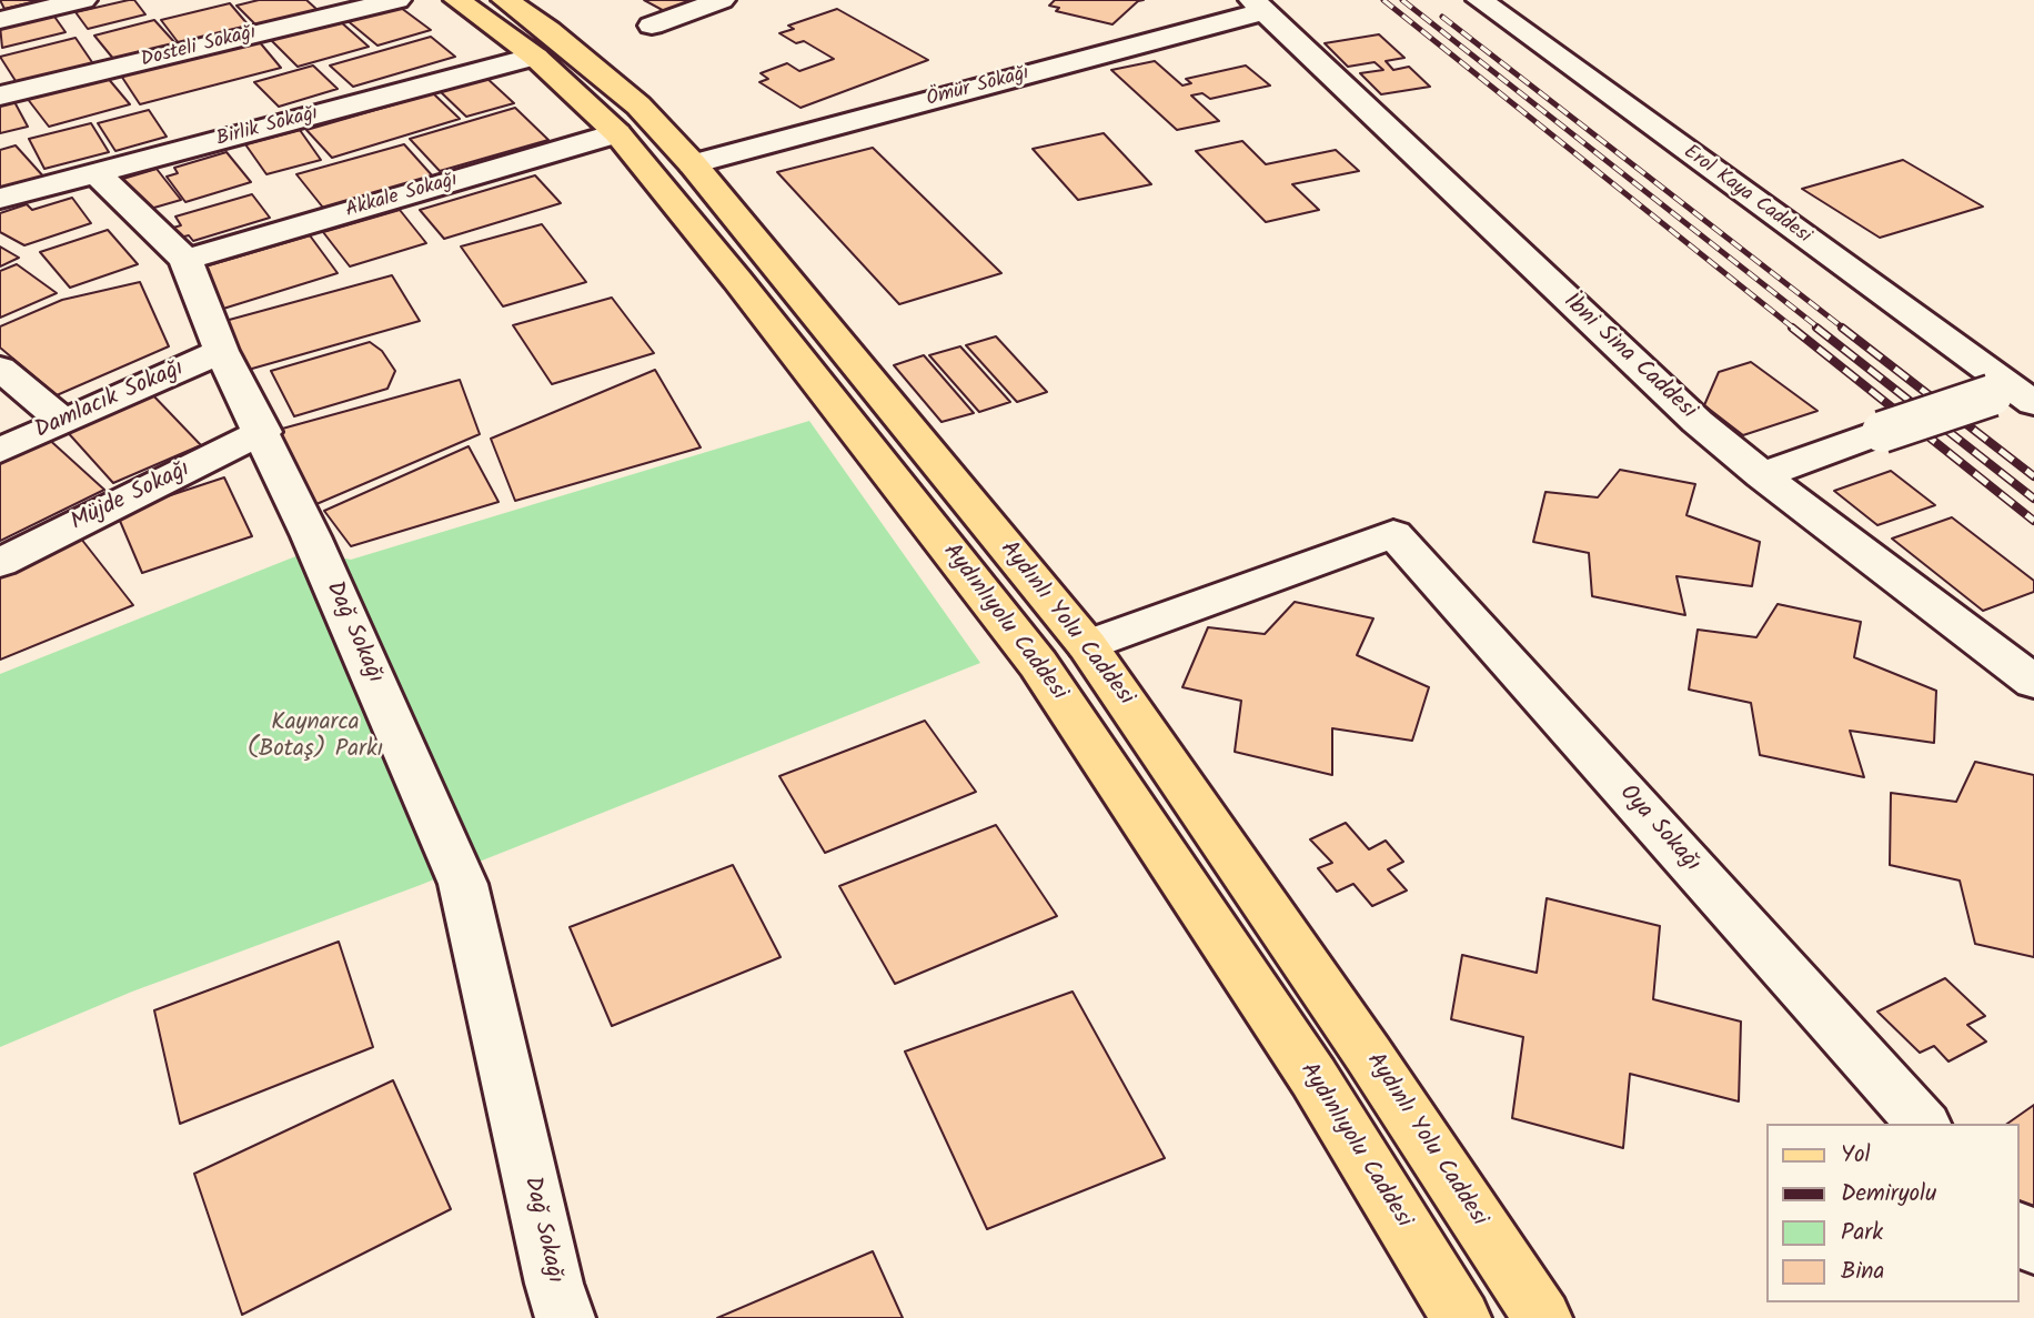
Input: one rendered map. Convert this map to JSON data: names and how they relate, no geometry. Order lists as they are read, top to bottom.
{
  "streets": {
    "main road": ["Aydınlıyolu Caddesi", "Aydınlı Yolu Caddesi"],
    "street": [
      "Dosteli Sokağı",
      "Ömür Sokağı",
      "Birlik Sokağı",
      "Erol Kaya Caddesi",
      "Akkale Sokağı",
      "İbni Sina Caddesi",
      "Damlacık Sokağı",
      "Müjde Sokağı",
      "Dağ Sokağı",
      "Oya Sokağı"
    ]
  },
  "crossings": [
    ["Ömür Sokağı", "İbni Sina Caddesi"],
    ["Ömür Sokağı", "Aydınlı Yolu Caddesi"],
    ["Birlik Sokağı", "Aydınlıyolu Caddesi"],
    ["Birlik Sokağı", "Dağ Sokağı"],
    ["Erol Kaya Caddesi", "İbni Sina Caddesi"],
    ["Akkale Sokağı", "Aydınlıyolu Caddesi"],
    ["Akkale Sokağı", "Dağ Sokağı"],
    ["Damlacık Sokağı", "Dağ Sokağı"],
    ["Müjde Sokağı", "Dağ Sokağı"],
    ["Aydınlı Yolu Caddesi", "Oya Sokağı"]
  ],
  "parks": ["Kaynarca (Botaş) Parkı"],
  "legend": [
    "Yol",
    "Demiryolu",
    "Park",
    "Bina"
  ]
}
